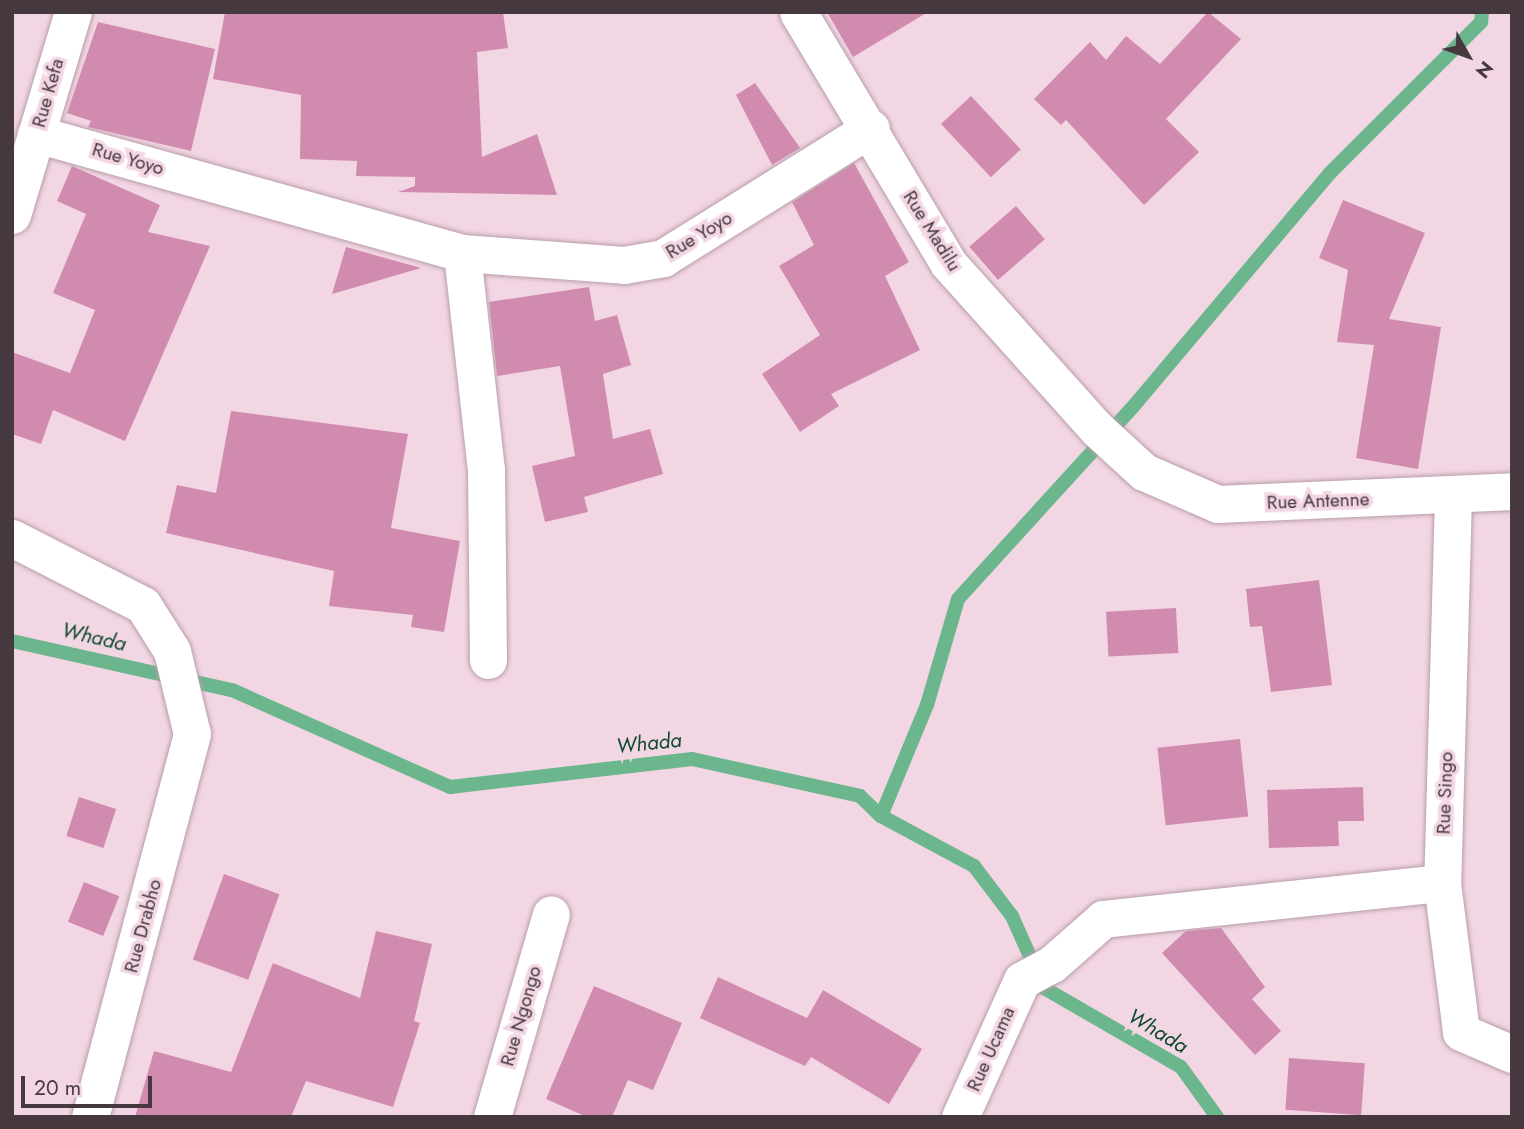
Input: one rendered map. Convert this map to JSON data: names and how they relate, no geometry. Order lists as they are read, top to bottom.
{
  "streets": {
    "street": [
      "Rue Kefa",
      "Rue Yoyo",
      "Rue Madilu",
      "Rue Antenne",
      "Rue Singo",
      "Rue Drabho",
      "Rue Ngongo",
      "Rue Ucama"
    ]
  },
  "crossings": [
    ["Rue Kefa", "Rue Yoyo"],
    ["Rue Yoyo", "Rue Madilu"],
    ["Rue Madilu", "Rue Antenne"],
    ["Rue Antenne", "Rue Singo"],
    ["Rue Singo", "Rue Ucama"]
  ],
  "water": ["Whada"],
  "scale_bar": "20 m",
  "north": "bottom right"
}
